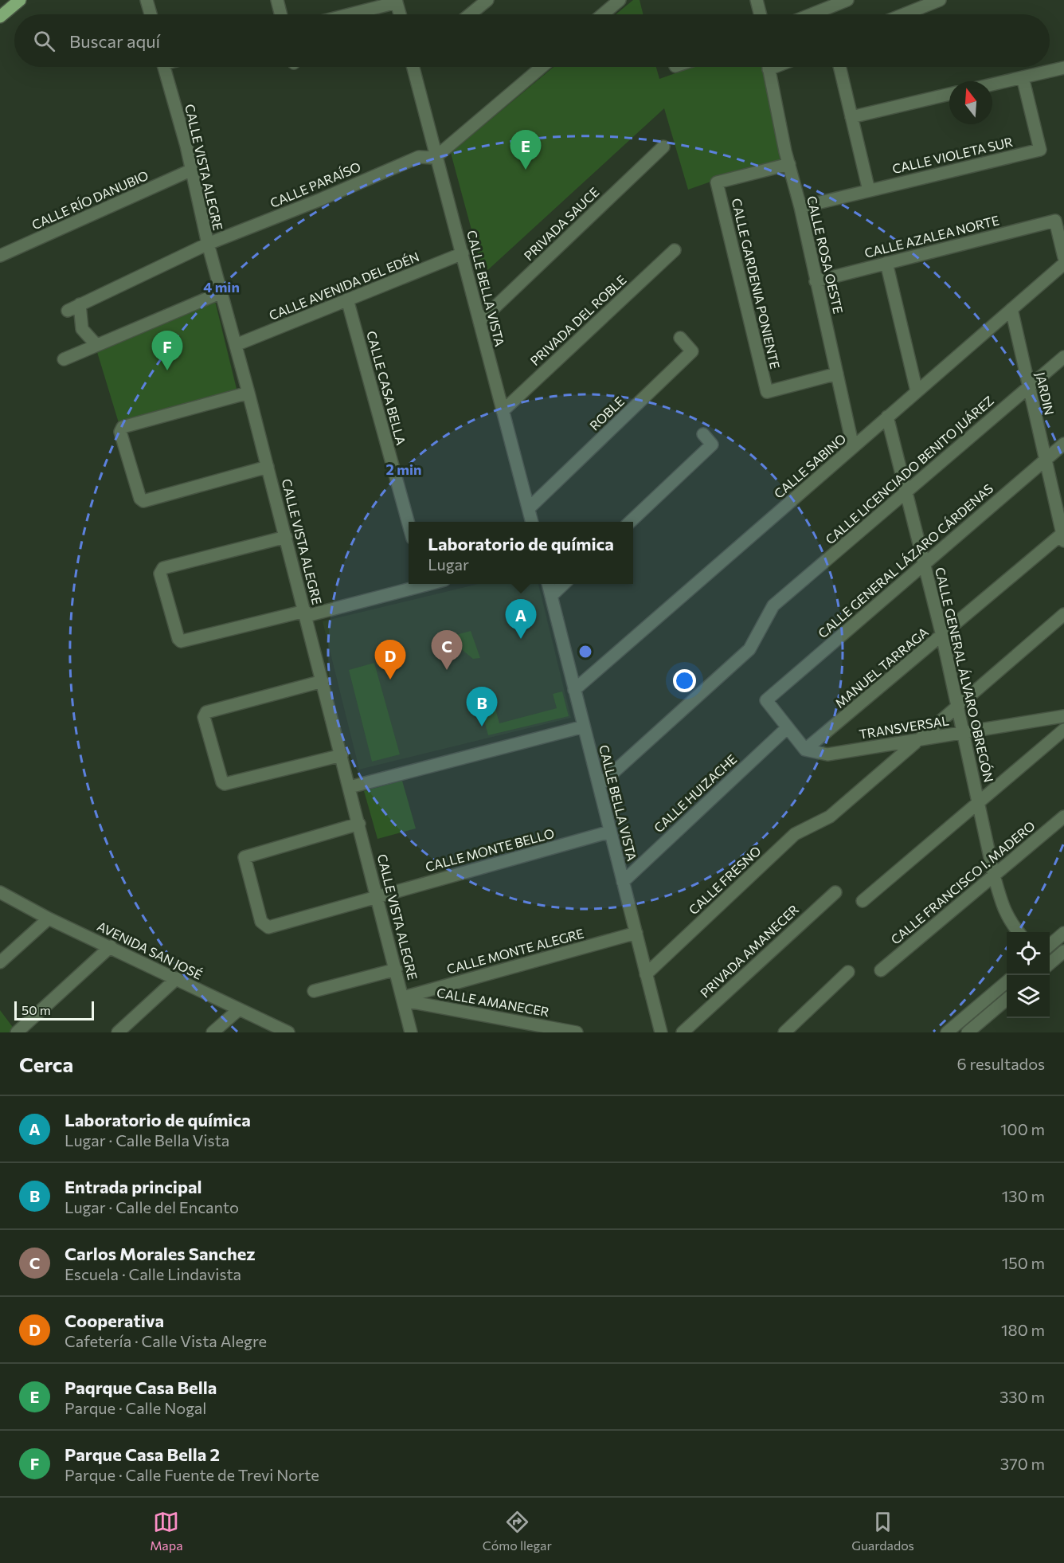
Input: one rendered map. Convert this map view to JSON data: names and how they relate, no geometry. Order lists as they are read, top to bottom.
{
  "streets": {
    "street": [
      "CALLE VIOLETA SUR",
      "CALLE VISTA ALEGRE",
      "CALLE PARAÍSO",
      "CALLE RÍO DANUBIO",
      "PRIVADA SAUCE",
      "CALLE AZALEA NORTE",
      "CALLE ROSA OESTE",
      "CALLE GARDENIA PONIENTE",
      "CALLE AVENIDA DEL EDÉN",
      "CALLE BELLA VISTA",
      "PRIVADA DEL ROBLE",
      "CALLE CASA BELLA",
      "JARDIN",
      "ROBLE",
      "CALLE SABINO",
      "CALLE LICENCIADO BENITO JUÁREZ",
      "CALLE GENERAL LÁZARO CÁRDENAS",
      "MANUEL TARRAGA",
      "CALLE GENERAL ÁLVARO OBREGÓN",
      "TRANSVERSAL",
      "CALLE HUIZACHE",
      "CALLE MONTE BELLO",
      "CALLE FRESNO",
      "CALLE FRANCISCO I. MADERO",
      "AVENIDA SAN JOSÉ",
      "CALLE MONTE ALEGRE",
      "PRIVADA AMANECER",
      "CALLE AMANECER"
    ]
  },
  "crossings": [
    ["CALLE VIOLETA SUR", "CALLE ROSA OESTE"],
    ["CALLE VISTA ALEGRE", "CALLE PARAÍSO"],
    ["CALLE VISTA ALEGRE", "CALLE RÍO DANUBIO"],
    ["CALLE VISTA ALEGRE", "CALLE AVENIDA DEL EDÉN"],
    ["CALLE VISTA ALEGRE", "CALLE MONTE BELLO"],
    ["CALLE VISTA ALEGRE", "CALLE MONTE ALEGRE"],
    ["CALLE VISTA ALEGRE", "CALLE AMANECER"],
    ["CALLE PARAÍSO", "CALLE BELLA VISTA"],
    ["PRIVADA SAUCE", "CALLE BELLA VISTA"],
    ["CALLE AZALEA NORTE", "CALLE ROSA OESTE"],
    ["CALLE ROSA OESTE", "CALLE GARDENIA PONIENTE"],
    ["CALLE ROSA OESTE", "CALLE SABINO"],
    ["CALLE AVENIDA DEL EDÉN", "CALLE BELLA VISTA"],
    ["CALLE AVENIDA DEL EDÉN", "CALLE CASA BELLA"],
    ["CALLE BELLA VISTA", "PRIVADA DEL ROBLE"],
    ["CALLE BELLA VISTA", "ROBLE"],
    ["CALLE BELLA VISTA", "CALLE SABINO"],
    ["CALLE BELLA VISTA", "CALLE LICENCIADO BENITO JUÁREZ"],
    ["CALLE BELLA VISTA", "CALLE HUIZACHE"],
    ["CALLE BELLA VISTA", "CALLE MONTE BELLO"],
    ["CALLE BELLA VISTA", "CALLE FRESNO"],
    ["CALLE BELLA VISTA", "CALLE MONTE ALEGRE"],
    ["JARDIN", "CALLE SABINO"],
    ["JARDIN", "CALLE LICENCIADO BENITO JUÁREZ"],
    ["JARDIN", "CALLE GENERAL LÁZARO CÁRDENAS"],
    ["JARDIN", "MANUEL TARRAGA"],
    ["CALLE SABINO", "CALLE GENERAL ÁLVARO OBREGÓN"],
    ["CALLE LICENCIADO BENITO JUÁREZ", "CALLE GENERAL ÁLVARO OBREGÓN"],
    ["CALLE GENERAL LÁZARO CÁRDENAS", "CALLE GENERAL ÁLVARO OBREGÓN"],
    ["CALLE GENERAL LÁZARO CÁRDENAS", "CALLE HUIZACHE"],
    ["MANUEL TARRAGA", "CALLE GENERAL ÁLVARO OBREGÓN"],
    ["MANUEL TARRAGA", "TRANSVERSAL"],
    ["CALLE GENERAL ÁLVARO OBREGÓN", "TRANSVERSAL"],
    ["CALLE GENERAL ÁLVARO OBREGÓN", "CALLE FRESNO"],
    ["CALLE GENERAL ÁLVARO OBREGÓN", "CALLE FRANCISCO I. MADERO"],
    ["TRANSVERSAL", "CALLE FRESNO"],
    ["CALLE MONTE ALEGRE", "CALLE AMANECER"]
  ],
  "scale_bar": "50 m",
  "north": "top",
  "page": {
    "search": "Buscar aquí",
    "pins": [
      "E",
      "F",
      "A",
      "C",
      "D",
      "B"
    ],
    "popup": ["Laboratorio de química", "Lugar"],
    "scale": "50 m",
    "heading": ["Cerca", "6 resultados"],
    "list": [
      {
        "mark": "A",
        "name": "Laboratorio de química",
        "note": "Lugar · Calle Bella Vista",
        "value": "100 m"
      },
      {
        "mark": "B",
        "name": "Entrada principal",
        "note": "Lugar · Calle del Encanto",
        "value": "130 m"
      },
      {
        "mark": "C",
        "name": "Carlos Morales Sanchez",
        "note": "Escuela · Calle Lindavista",
        "value": "150 m"
      },
      {
        "mark": "D",
        "name": "Cooperativa",
        "note": "Cafetería · Calle Vista Alegre",
        "value": "180 m"
      },
      {
        "mark": "E",
        "name": "Paqrque Casa Bella",
        "note": "Parque · Calle Nogal",
        "value": "330 m"
      },
      {
        "mark": "F",
        "name": "Parque Casa Bella 2",
        "note": "Parque · Calle Fuente de Trevi Norte",
        "value": "370 m"
      }
    ],
    "nav": ["Mapa", "Cómo llegar", "Guardados"]
  },
  "rings": ["4 min", "2 min"]
}
